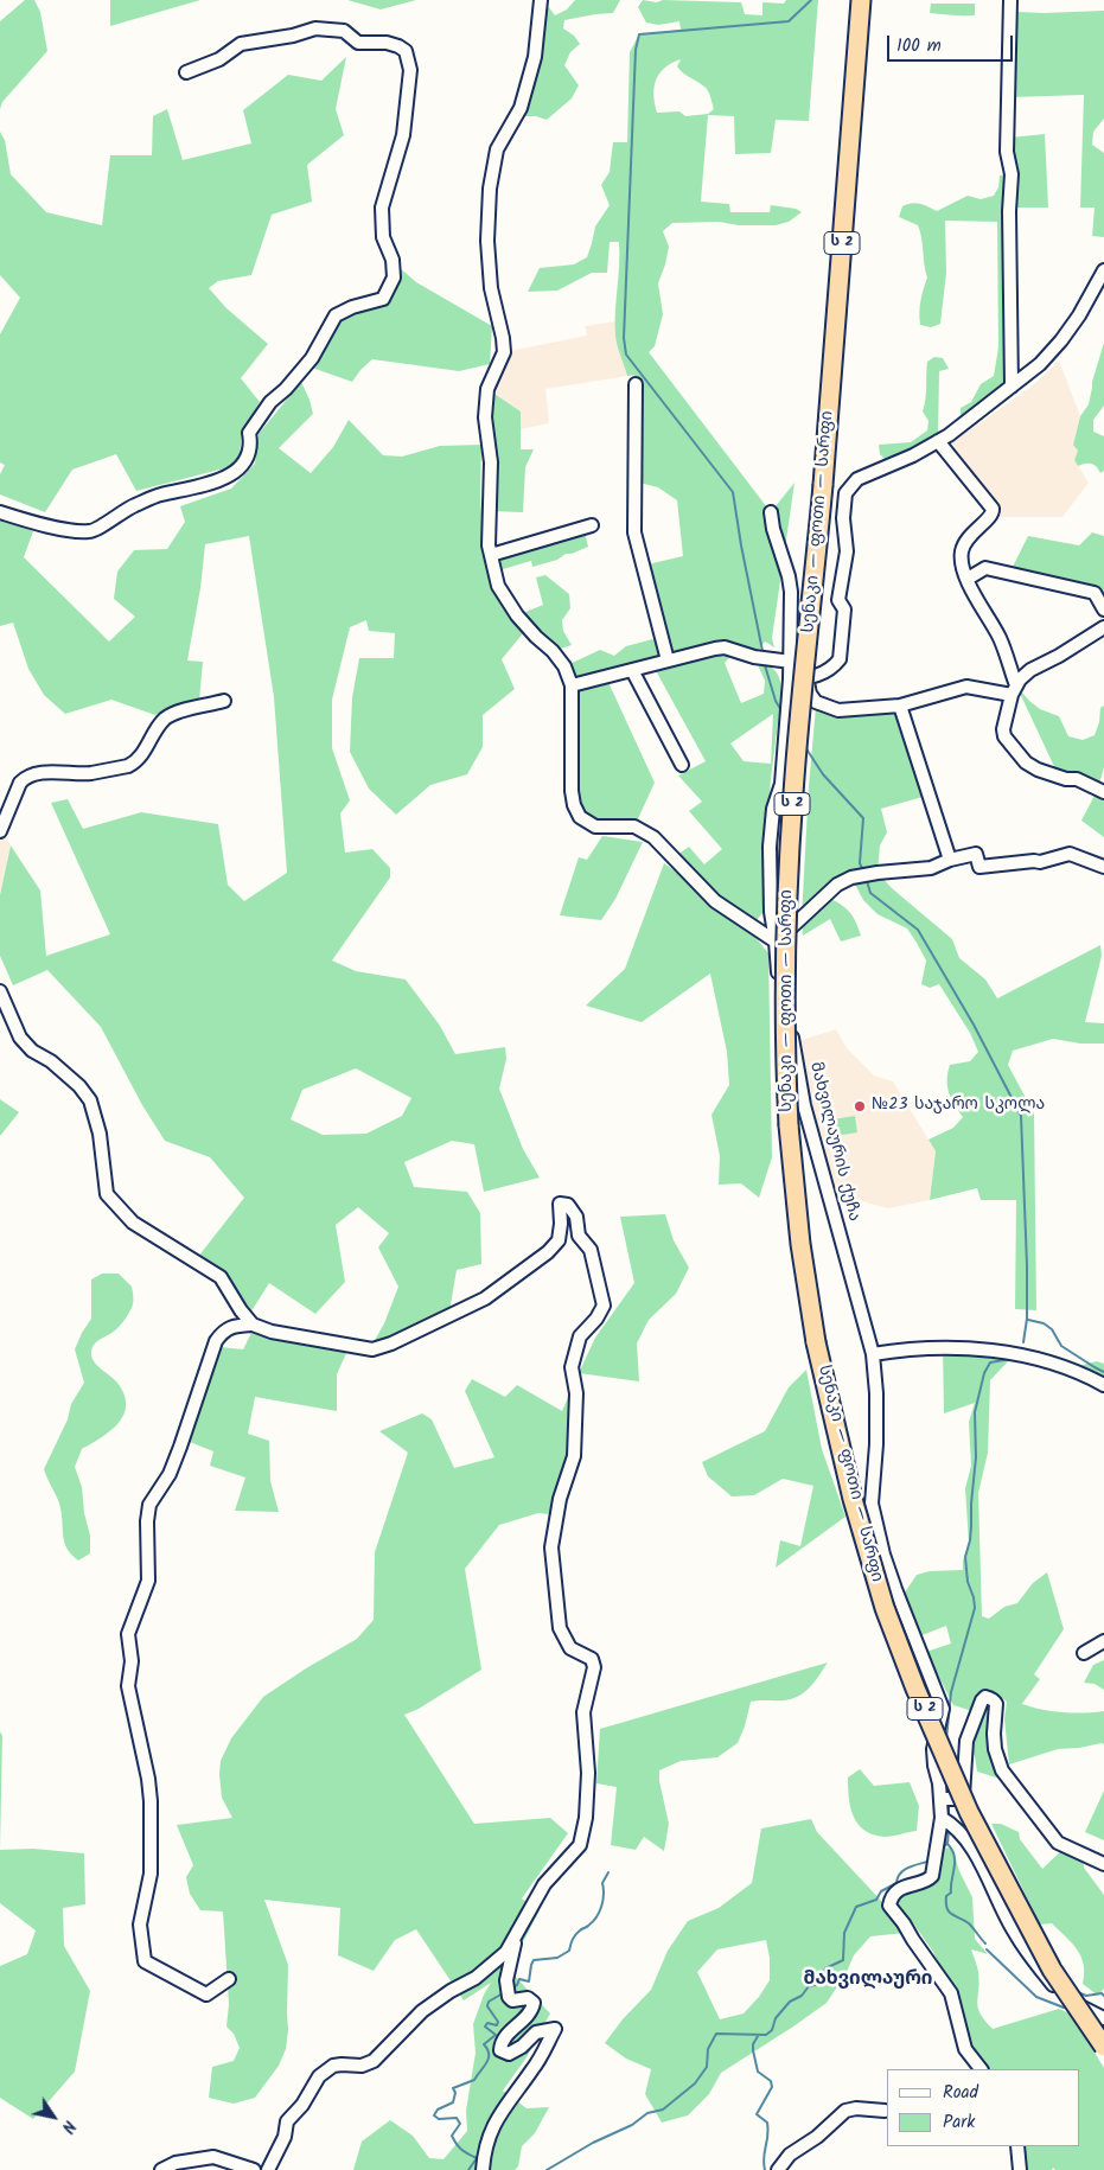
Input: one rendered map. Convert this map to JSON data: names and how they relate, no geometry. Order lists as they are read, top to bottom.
{
  "streets": {
    "highway": ["ს 2", "სენაკი — ფოთი — სარფი"],
    "street": ["მახვილაურის ქუჩა"]
  },
  "districts": ["მახვილაური"],
  "places": ["№23 საჯარო სკოლა"],
  "legend": ["Road", "Park"],
  "scale_bar": "100 m",
  "north": "bottom right"
}
